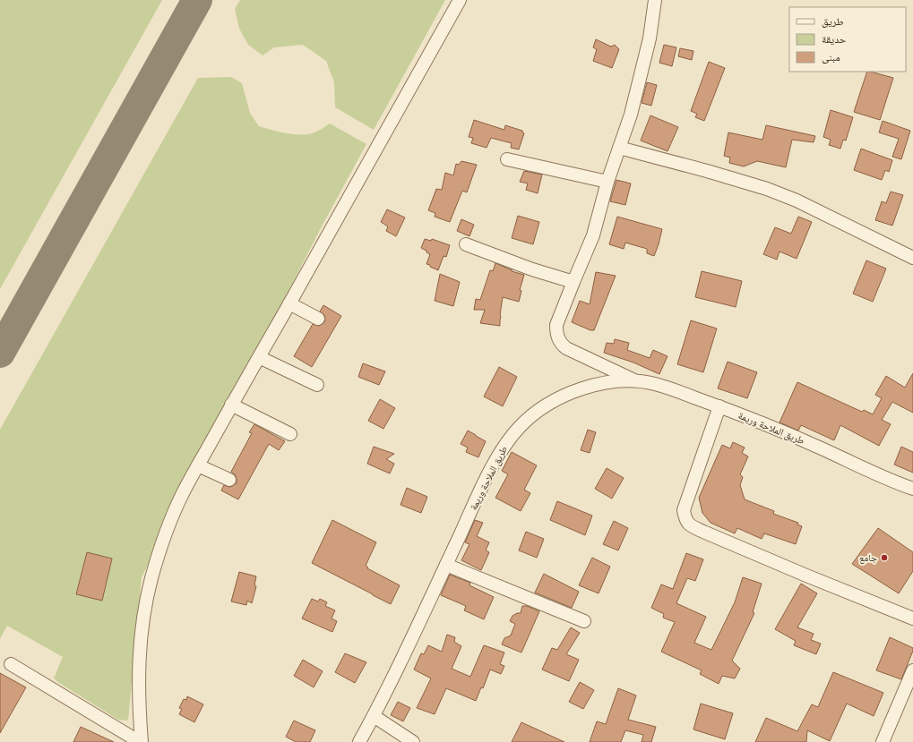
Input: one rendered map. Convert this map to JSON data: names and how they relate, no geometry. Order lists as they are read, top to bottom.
{
  "streets": {
    "street": ["طريق الملاحة وريمة"]
  },
  "places": ["جامع"],
  "legend": ["طريق", "حديقة", "مبنى"]
}
